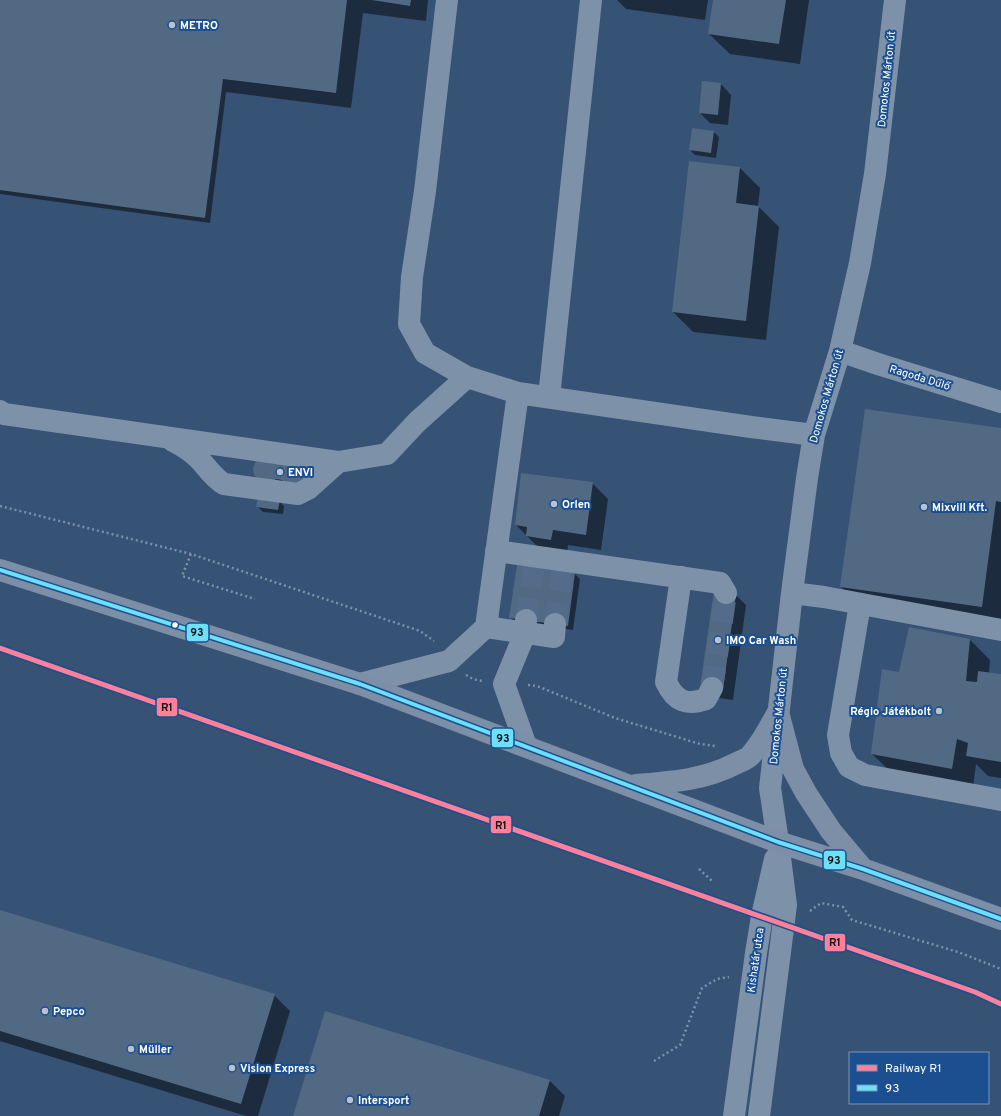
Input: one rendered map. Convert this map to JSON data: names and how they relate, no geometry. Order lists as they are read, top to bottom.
{
  "streets": {
    "street": ["Domokos Márton út", "Ragoda Dűlő", "Kishatár utca"]
  },
  "crossings": [
    ["Domokos Márton út", "Ragoda Dűlő"],
    ["Domokos Márton út", "Kishatár utca"]
  ],
  "places": [
    "METRO",
    "ENVI",
    "Orlen",
    "Mixvill Kft.",
    "IMO Car Wash",
    "Régio Játékbolt",
    "Pepco",
    "Müller",
    "Vision Express",
    "Intersport"
  ],
  "lines": ["transit line 93", "rail line R1"],
  "legend": ["Railway R1", "93"]
}
